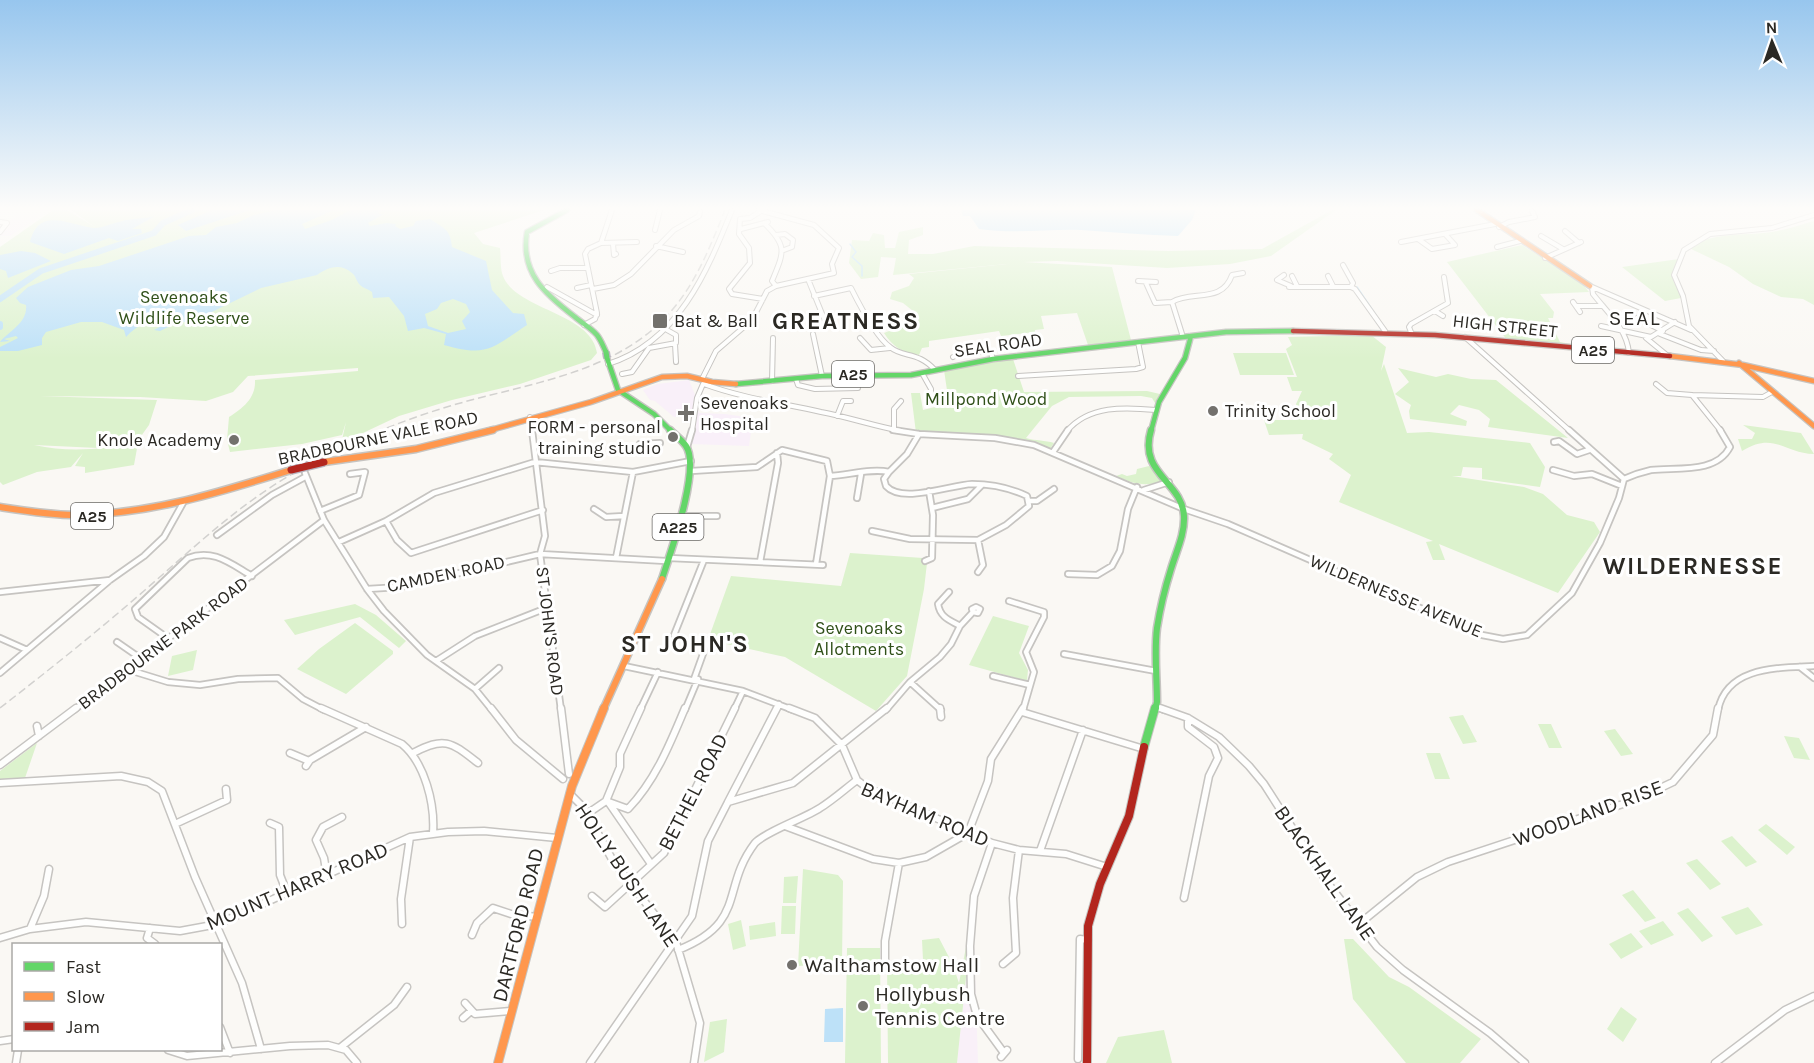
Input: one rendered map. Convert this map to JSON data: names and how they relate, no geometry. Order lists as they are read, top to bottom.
{
  "streets": {
    "main road": [
      "HIGH STREET",
      "SEAL ROAD",
      "A25",
      "BRADBOURNE VALE ROAD",
      "A225",
      "DARTFORD ROAD"
    ],
    "street": [
      "CAMDEN ROAD",
      "WILDERNESSE AVENUE",
      "ST JOHN'S ROAD",
      "BRADBOURNE PARK ROAD",
      "BETHEL ROAD",
      "WOODLAND RISE",
      "BAYHAM ROAD",
      "BLACKHALL LANE",
      "HOLLY BUSH LANE",
      "MOUNT HARRY ROAD"
    ]
  },
  "crossings": [
    ["HIGH STREET", "SEAL ROAD"],
    ["HIGH STREET", "A25"],
    ["SEAL ROAD", "BRADBOURNE VALE ROAD"],
    ["SEAL ROAD", "A225"],
    ["SEAL ROAD", "WILDERNESSE AVENUE"],
    ["BRADBOURNE VALE ROAD", "A225"],
    ["BRADBOURNE VALE ROAD", "ST JOHN'S ROAD"],
    ["A225", "CAMDEN ROAD"],
    ["A225", "HOLLY BUSH LANE"],
    ["A225", "DARTFORD ROAD"],
    ["CAMDEN ROAD", "ST JOHN'S ROAD"],
    ["BETHEL ROAD", "HOLLY BUSH LANE"],
    ["WOODLAND RISE", "BLACKHALL LANE"],
    ["BAYHAM ROAD", "HOLLY BUSH LANE"],
    ["HOLLY BUSH LANE", "DARTFORD ROAD"],
    ["MOUNT HARRY ROAD", "DARTFORD ROAD"]
  ],
  "districts": [
    "SEAL",
    "GREATNESS",
    "WILDERNESSE",
    "ST JOHN'S"
  ],
  "parks": ["Sevenoaks Wildlife Reserve", "Millpond Wood", "Sevenoaks Allotments"],
  "places": {
    "transit": ["Bat & Ball"],
    "other": [
      "Trinity School",
      "FORM - personal training studio",
      "Knole Academy",
      "Walthamstow Hall",
      "Hollybush Tennis Centre"
    ],
    "health": ["Sevenoaks Hospital"]
  },
  "legend": ["Fast", "Slow", "Jam"],
  "north": "top"
}
